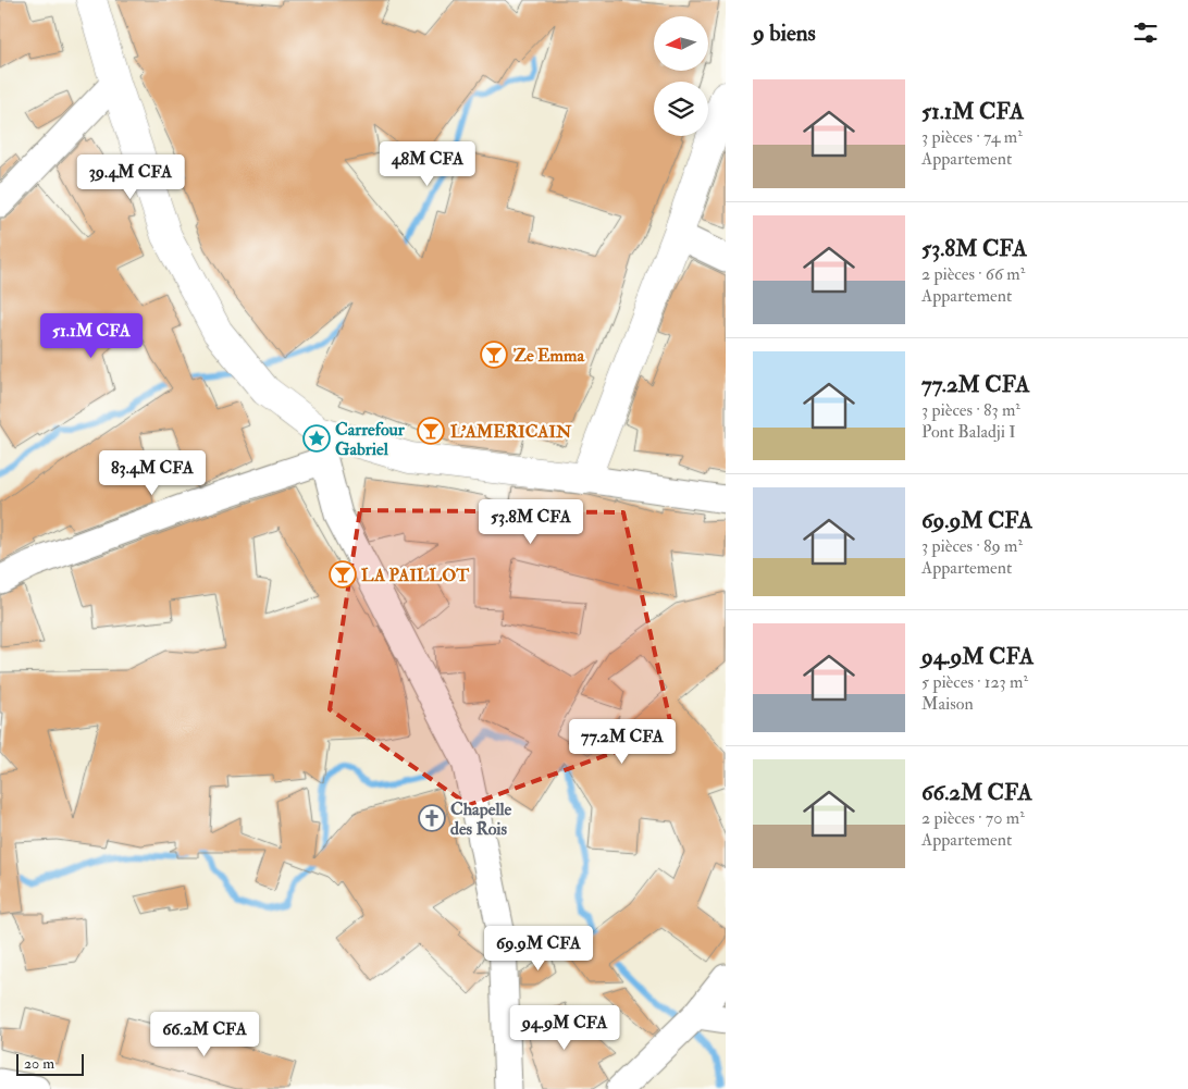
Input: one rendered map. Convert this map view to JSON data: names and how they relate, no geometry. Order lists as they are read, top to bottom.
{
  "places": {
    "bar": ["Ze Emma", "L'AMERICAIN", "LA PAILLOT"],
    "place": ["Carrefour Gabriel"],
    "church": ["Chapelle des Rois"]
  },
  "scale_bar": "20 m",
  "north": "left",
  "page": {
    "heading": "9 biens",
    "list": [
      {
        "name": "51.1M CFA",
        "note": "3 pièces · 74 m² · Appartement"
      },
      {
        "name": "53.8M CFA",
        "note": "2 pièces · 66 m² · Appartement"
      },
      {
        "name": "77.2M CFA",
        "note": "3 pièces · 83 m² · Pont Baladji I"
      },
      {
        "name": "69.9M CFA",
        "note": "3 pièces · 89 m² · Appartement"
      },
      {
        "name": "94.9M CFA",
        "note": "5 pièces · 123 m² · Maison"
      },
      {
        "name": "66.2M CFA",
        "note": "2 pièces · 70 m² · Appartement"
      }
    ],
    "price": [
      "48M CFA",
      "39.4M CFA",
      "51.1M CFA",
      "83.4M CFA",
      "53.8M CFA",
      "77.2M CFA",
      "69.9M CFA",
      "94.9M CFA",
      "66.2M CFA"
    ],
    "scale": "20 m"
  }
}
